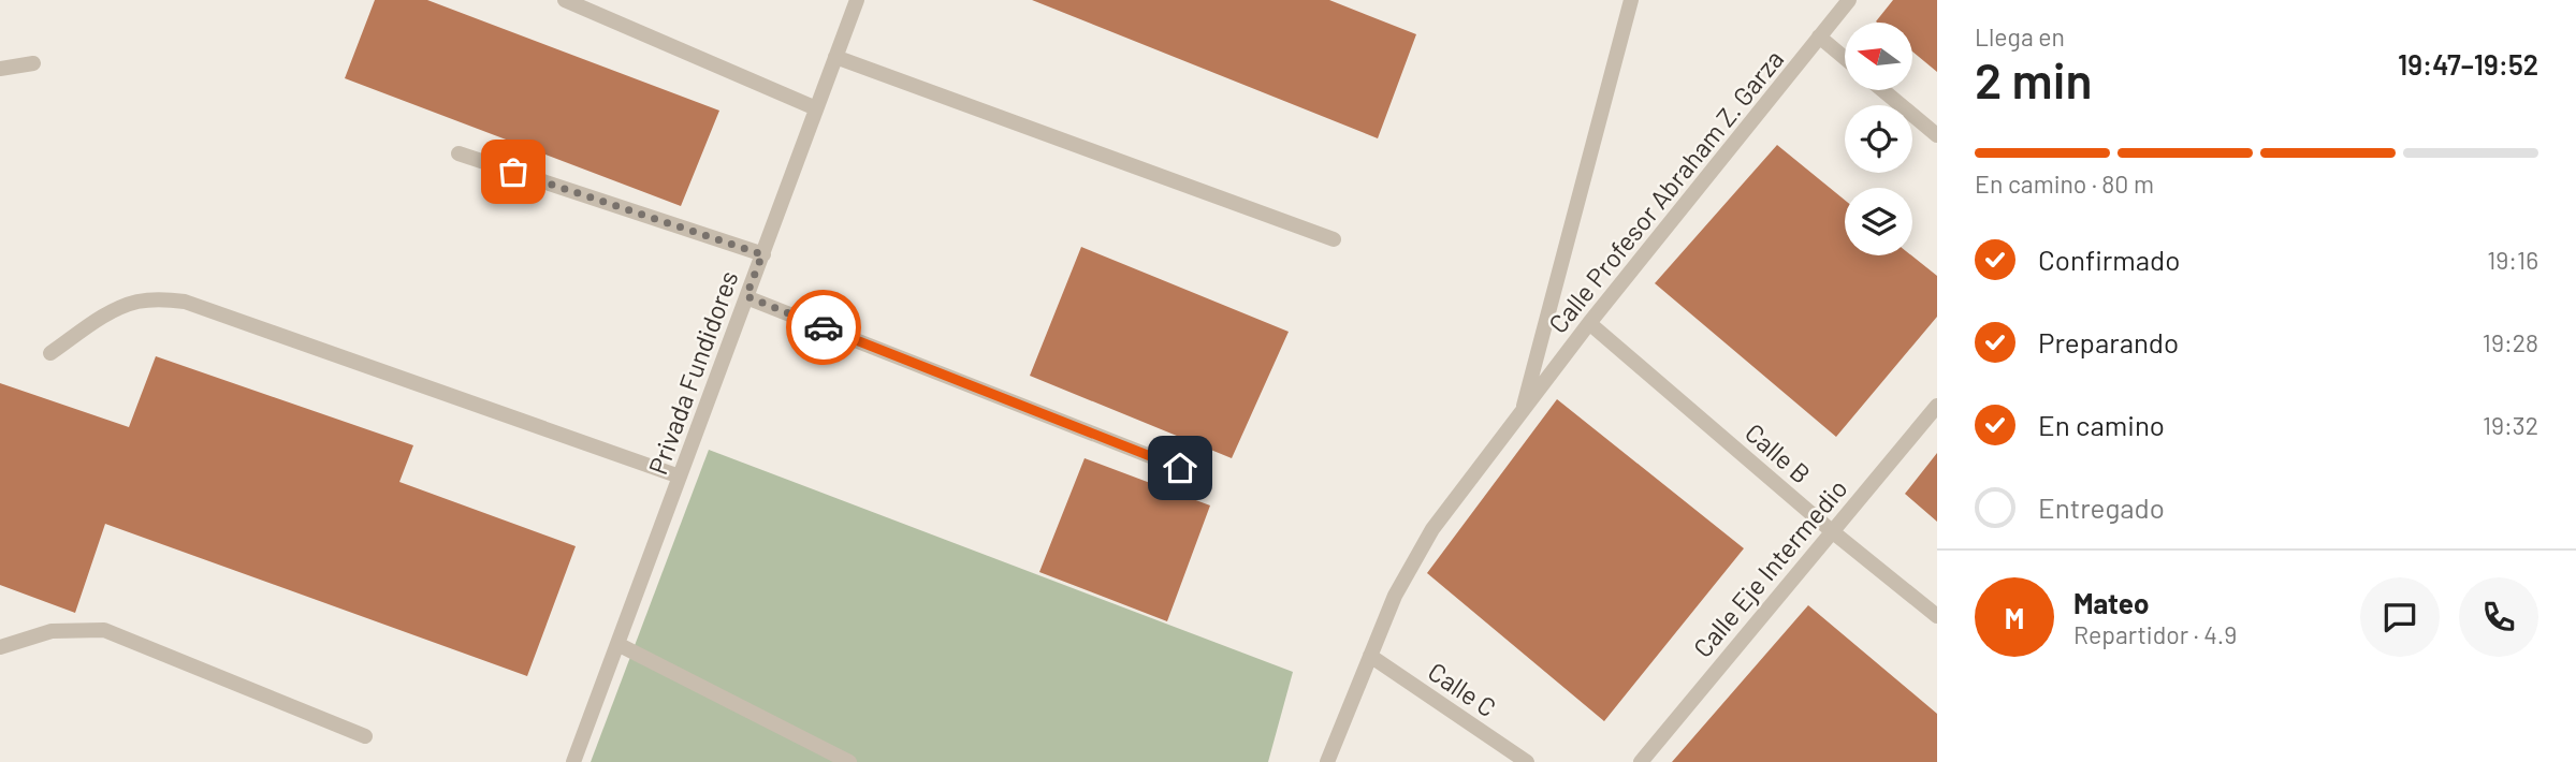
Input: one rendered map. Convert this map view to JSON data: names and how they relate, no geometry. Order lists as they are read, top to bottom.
{
  "streets": {
    "lane": [
      "Calle Profesor Abraham Z. Garza",
      "Privada Fundidores",
      "Calle B",
      "Calle Eje Intermedio",
      "Calle C"
    ]
  },
  "crossings": [
    ["Calle Profesor Abraham Z. Garza", "Calle B"],
    ["Calle Profesor Abraham Z. Garza", "Calle C"],
    ["Calle B", "Calle Eje Intermedio"]
  ],
  "north": "left",
  "page": {
    "heading": ["2 min", "Llega en", "19:47–19:52"],
    "panel": ["Mateo", "Repartidor · 4.9"],
    "bar": "En camino · 80 m",
    "list": [
      ["Confirmado", "19:16"],
      ["Preparando", "19:28"],
      ["En camino", "19:32"],
      "Entregado"
    ],
    "round": "M"
  }
}
